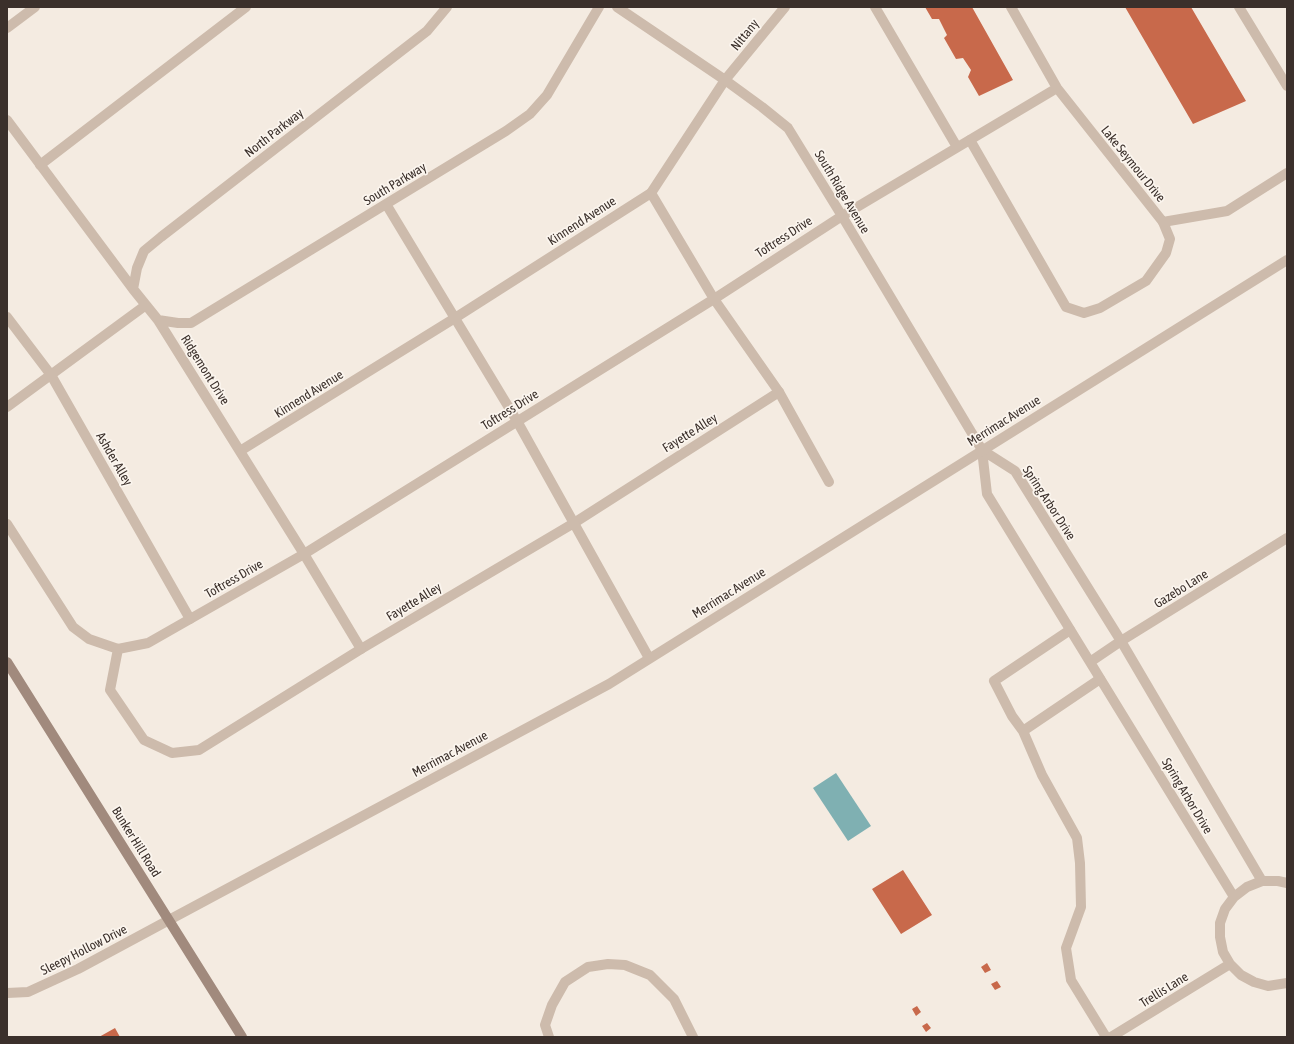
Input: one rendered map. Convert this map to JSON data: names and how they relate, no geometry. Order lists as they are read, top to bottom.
{
  "streets": {
    "main road": ["Bunker Hill Road"],
    "street": [
      "Nittany",
      "North Parkway",
      "Lake Seymour Drive",
      "South Parkway",
      "South Ridge Avenue",
      "Kinnend Avenue",
      "Toftress Drive",
      "Ridgemont Drive",
      "Merrimac Avenue",
      "Fayette Alley",
      "Ashder Alley",
      "Spring Arbor Drive",
      "Gazebo Lane",
      "Sleepy Hollow Drive",
      "Trellis Lane"
    ]
  },
  "crossings": [
    ["Nittany", "South Ridge Avenue"],
    ["Nittany", "Kinnend Avenue"],
    ["North Parkway", "Ridgemont Drive"],
    ["Lake Seymour Drive", "Toftress Drive"],
    ["South Parkway", "Ridgemont Drive"],
    ["South Ridge Avenue", "Toftress Drive"],
    ["South Ridge Avenue", "Merrimac Avenue"],
    ["South Ridge Avenue", "Spring Arbor Drive"],
    ["Kinnend Avenue", "Ridgemont Drive"],
    ["Toftress Drive", "Ridgemont Drive"],
    ["Toftress Drive", "Fayette Alley"],
    ["Toftress Drive", "Ashder Alley"],
    ["Ridgemont Drive", "Fayette Alley"],
    ["Merrimac Avenue", "Spring Arbor Drive"],
    ["Merrimac Avenue", "Bunker Hill Road"],
    ["Merrimac Avenue", "Sleepy Hollow Drive"],
    ["Spring Arbor Drive", "Gazebo Lane"],
    ["Bunker Hill Road", "Sleepy Hollow Drive"]
  ]
}
